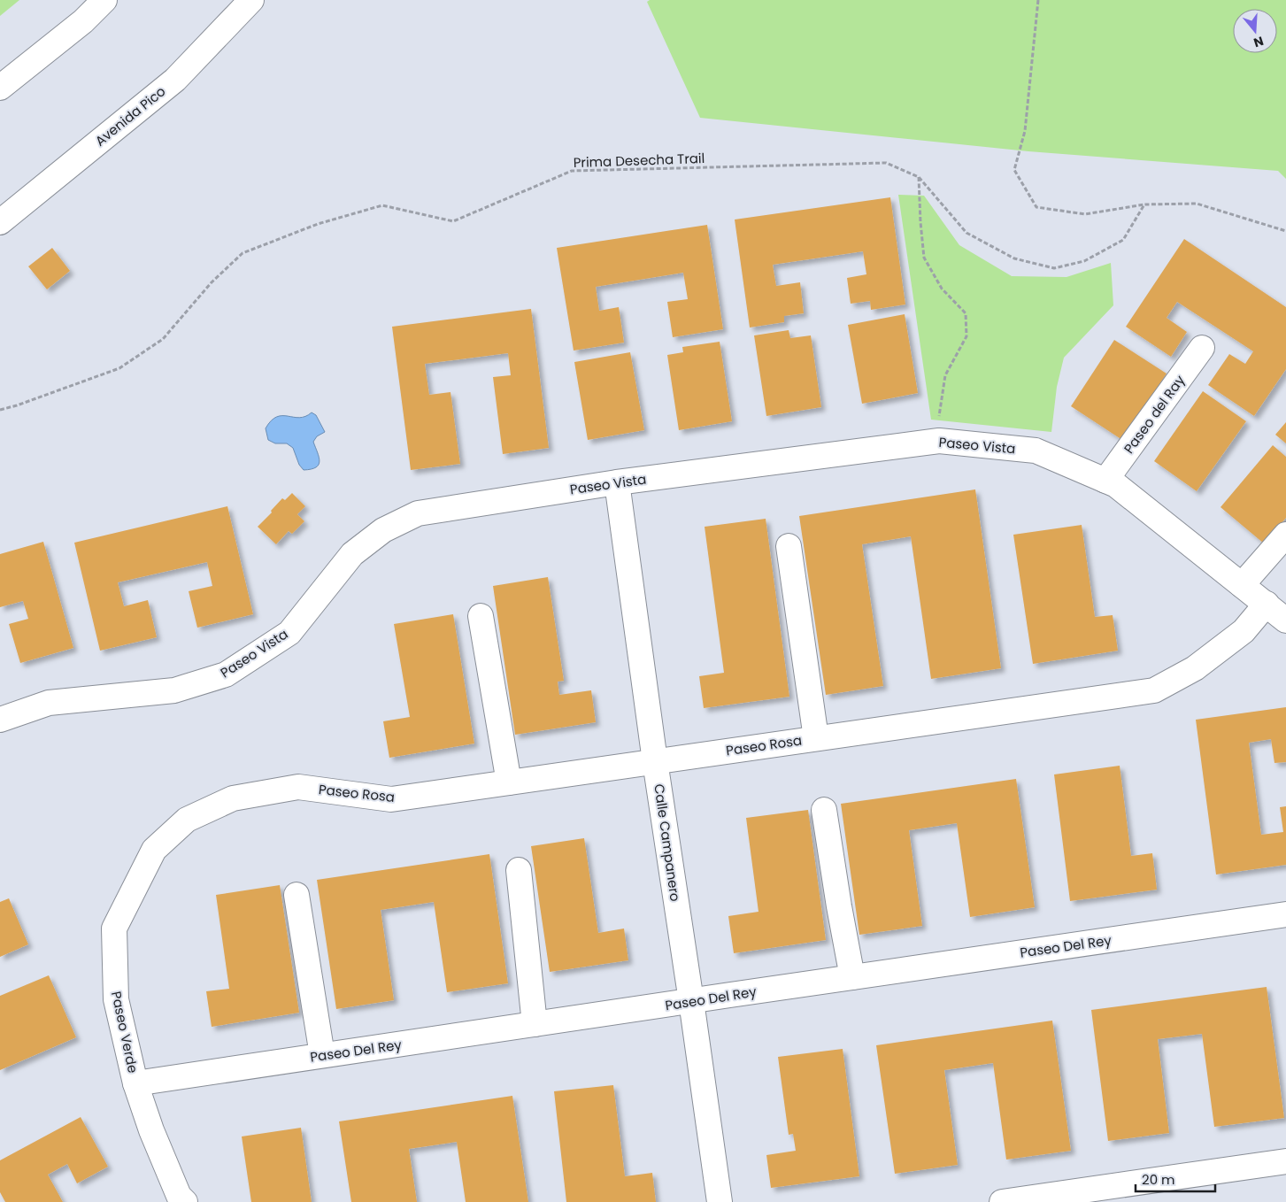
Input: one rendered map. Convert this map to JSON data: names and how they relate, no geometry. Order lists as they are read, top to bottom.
{
  "streets": {
    "street": [
      "Avenida Pico",
      "Paseo del Ray",
      "Paseo Vista",
      "Paseo Rosa",
      "Calle Campanero",
      "Paseo Del Rey",
      "Paseo Verde"
    ],
    "path": ["Prima Desecha Trail"]
  },
  "crossings": [
    ["Paseo del Ray", "Paseo Vista"],
    ["Paseo Vista", "Paseo Rosa"],
    ["Paseo Vista", "Calle Campanero"],
    ["Paseo Rosa", "Calle Campanero"],
    ["Paseo Rosa", "Paseo Verde"],
    ["Calle Campanero", "Paseo Del Rey"],
    ["Paseo Del Rey", "Paseo Verde"]
  ],
  "scale_bar": "20 m",
  "north": "bottom"
}
